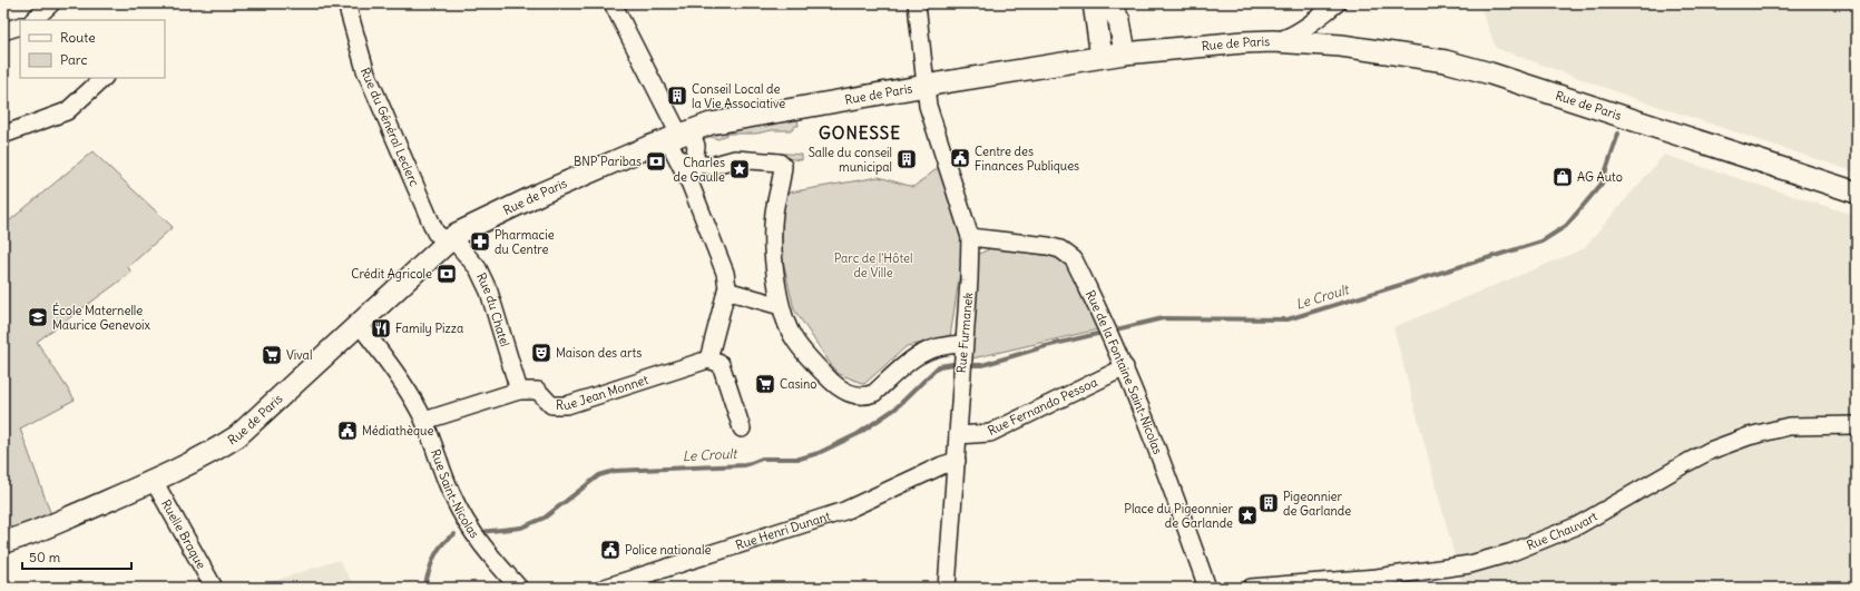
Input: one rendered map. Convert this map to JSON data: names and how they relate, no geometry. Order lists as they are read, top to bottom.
{
  "streets": {
    "street": [
      "Rue de Paris",
      "Rue du Général Leclerc",
      "Rue du Chatel",
      "Rue Furmanek",
      "Rue de la Fontaine Saint-Nicolas",
      "Rue Jean Monnet",
      "Rue Fernando Pessoa",
      "Rue Saint-Nicolas",
      "Rue Chauvart",
      "Rue Henri Dunant",
      "Ruelle Braque"
    ]
  },
  "crossings": [
    ["Rue de Paris", "Rue du Général Leclerc"],
    ["Rue de Paris", "Rue du Chatel"],
    ["Rue de Paris", "Rue Furmanek"],
    ["Rue de Paris", "Rue Saint-Nicolas"],
    ["Rue de Paris", "Ruelle Braque"],
    ["Rue du Général Leclerc", "Rue du Chatel"],
    ["Rue du Chatel", "Rue Jean Monnet"],
    ["Rue Furmanek", "Rue de la Fontaine Saint-Nicolas"],
    ["Rue Furmanek", "Rue Fernando Pessoa"],
    ["Rue Furmanek", "Rue Henri Dunant"],
    ["Rue de la Fontaine Saint-Nicolas", "Rue Fernando Pessoa"],
    ["Rue Jean Monnet", "Rue Saint-Nicolas"]
  ],
  "districts": ["GONESSE"],
  "water": ["Le Croult"],
  "parks": ["Parc de l'Hôtel de Ville"],
  "places": {
    "building": ["Conseil Local de la Vie Associative", "Salle du conseil municipal", "Pigeonnier de Garlande"],
    "public building": ["Centre des Finances Publiques", "Médiathèque", "Police nationale"],
    "bank": ["BNP Paribas", "Crédit Agricole"],
    "place": ["Charles de Gaulle", "Place du Pigeonnier de Garlande"],
    "shop": ["AG Auto"],
    "pharmacy": ["Pharmacie du Centre"],
    "school or university": ["École Maternelle Maurice Genevoix"],
    "restaurant": ["Family Pizza"],
    "theatre": ["Maison des arts"],
    "supermarket": ["Vival", "Casino"]
  },
  "legend": ["Route", "Parc"],
  "scale_bar": "50 m"
}
